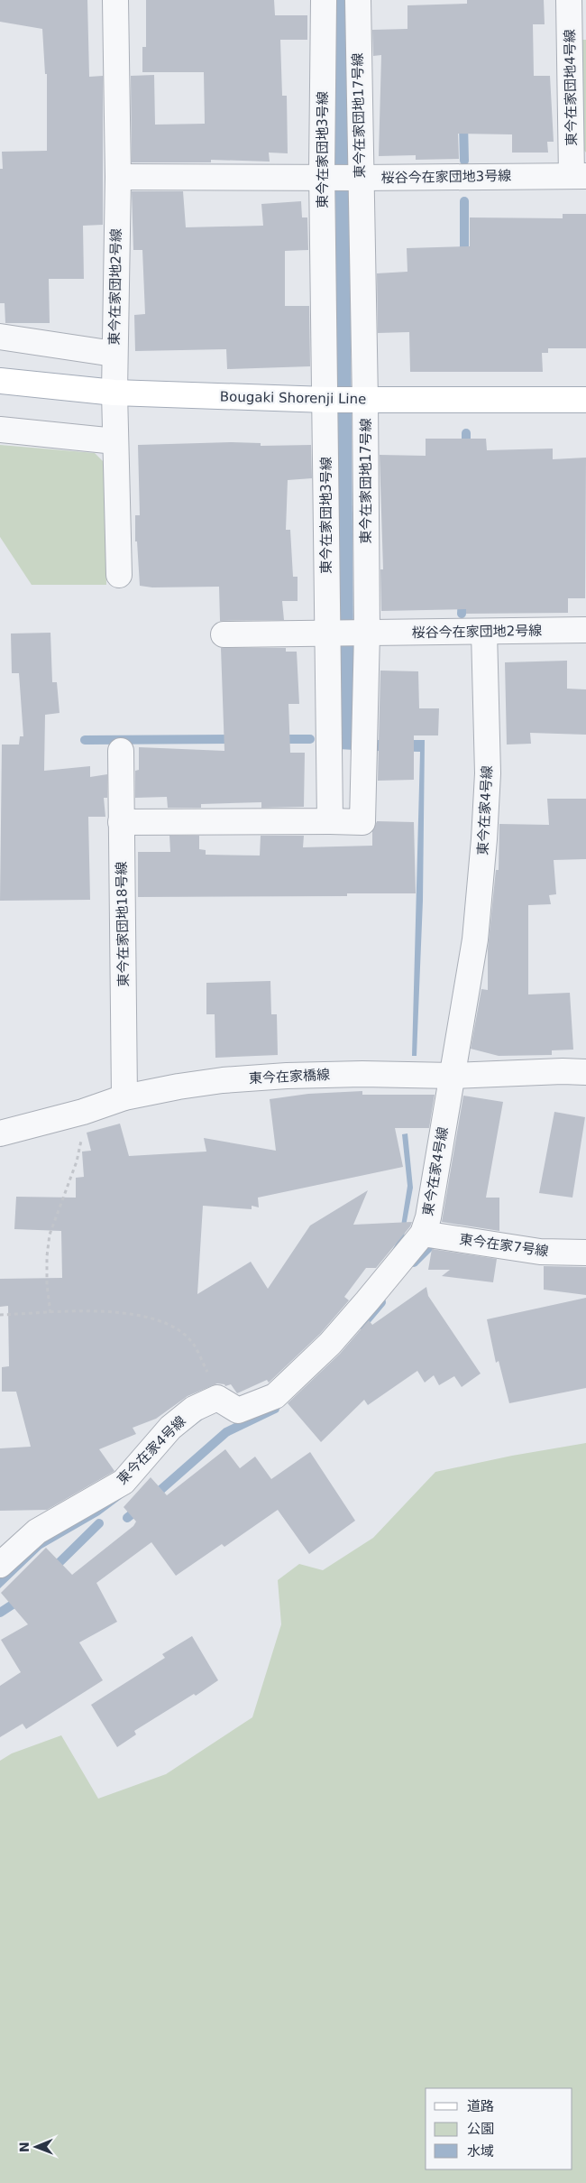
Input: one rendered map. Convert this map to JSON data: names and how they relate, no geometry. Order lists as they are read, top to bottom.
{
  "streets": {
    "main road": ["Bougaki Shorenji Line"],
    "street": [
      "東今在家団地4号線",
      "東今在家団地17号線",
      "東今在家団地3号線",
      "桜谷今在家団地3号線",
      "東今在家団地2号線",
      "桜谷今在家団地2号線",
      "東今在家4号線",
      "東今在家団地18号線",
      "東今在家橋線",
      "東今在家7号線"
    ]
  },
  "crossings": [
    ["東今在家団地4号線", "桜谷今在家団地3号線"],
    ["東今在家団地17号線", "東今在家団地3号線"],
    ["東今在家団地17号線", "桜谷今在家団地3号線"],
    ["東今在家団地17号線", "Bougaki Shorenji Line"],
    ["東今在家団地17号線", "桜谷今在家団地2号線"],
    ["東今在家団地3号線", "桜谷今在家団地3号線"],
    ["東今在家団地3号線", "Bougaki Shorenji Line"],
    ["東今在家団地3号線", "桜谷今在家団地2号線"],
    ["桜谷今在家団地3号線", "東今在家団地2号線"],
    ["東今在家団地2号線", "Bougaki Shorenji Line"],
    ["桜谷今在家団地2号線", "東今在家4号線"],
    ["東今在家4号線", "東今在家橋線"],
    ["東今在家4号線", "東今在家7号線"],
    ["東今在家団地18号線", "東今在家橋線"]
  ],
  "legend": ["道路", "公園", "水域"],
  "north": "left"
}
